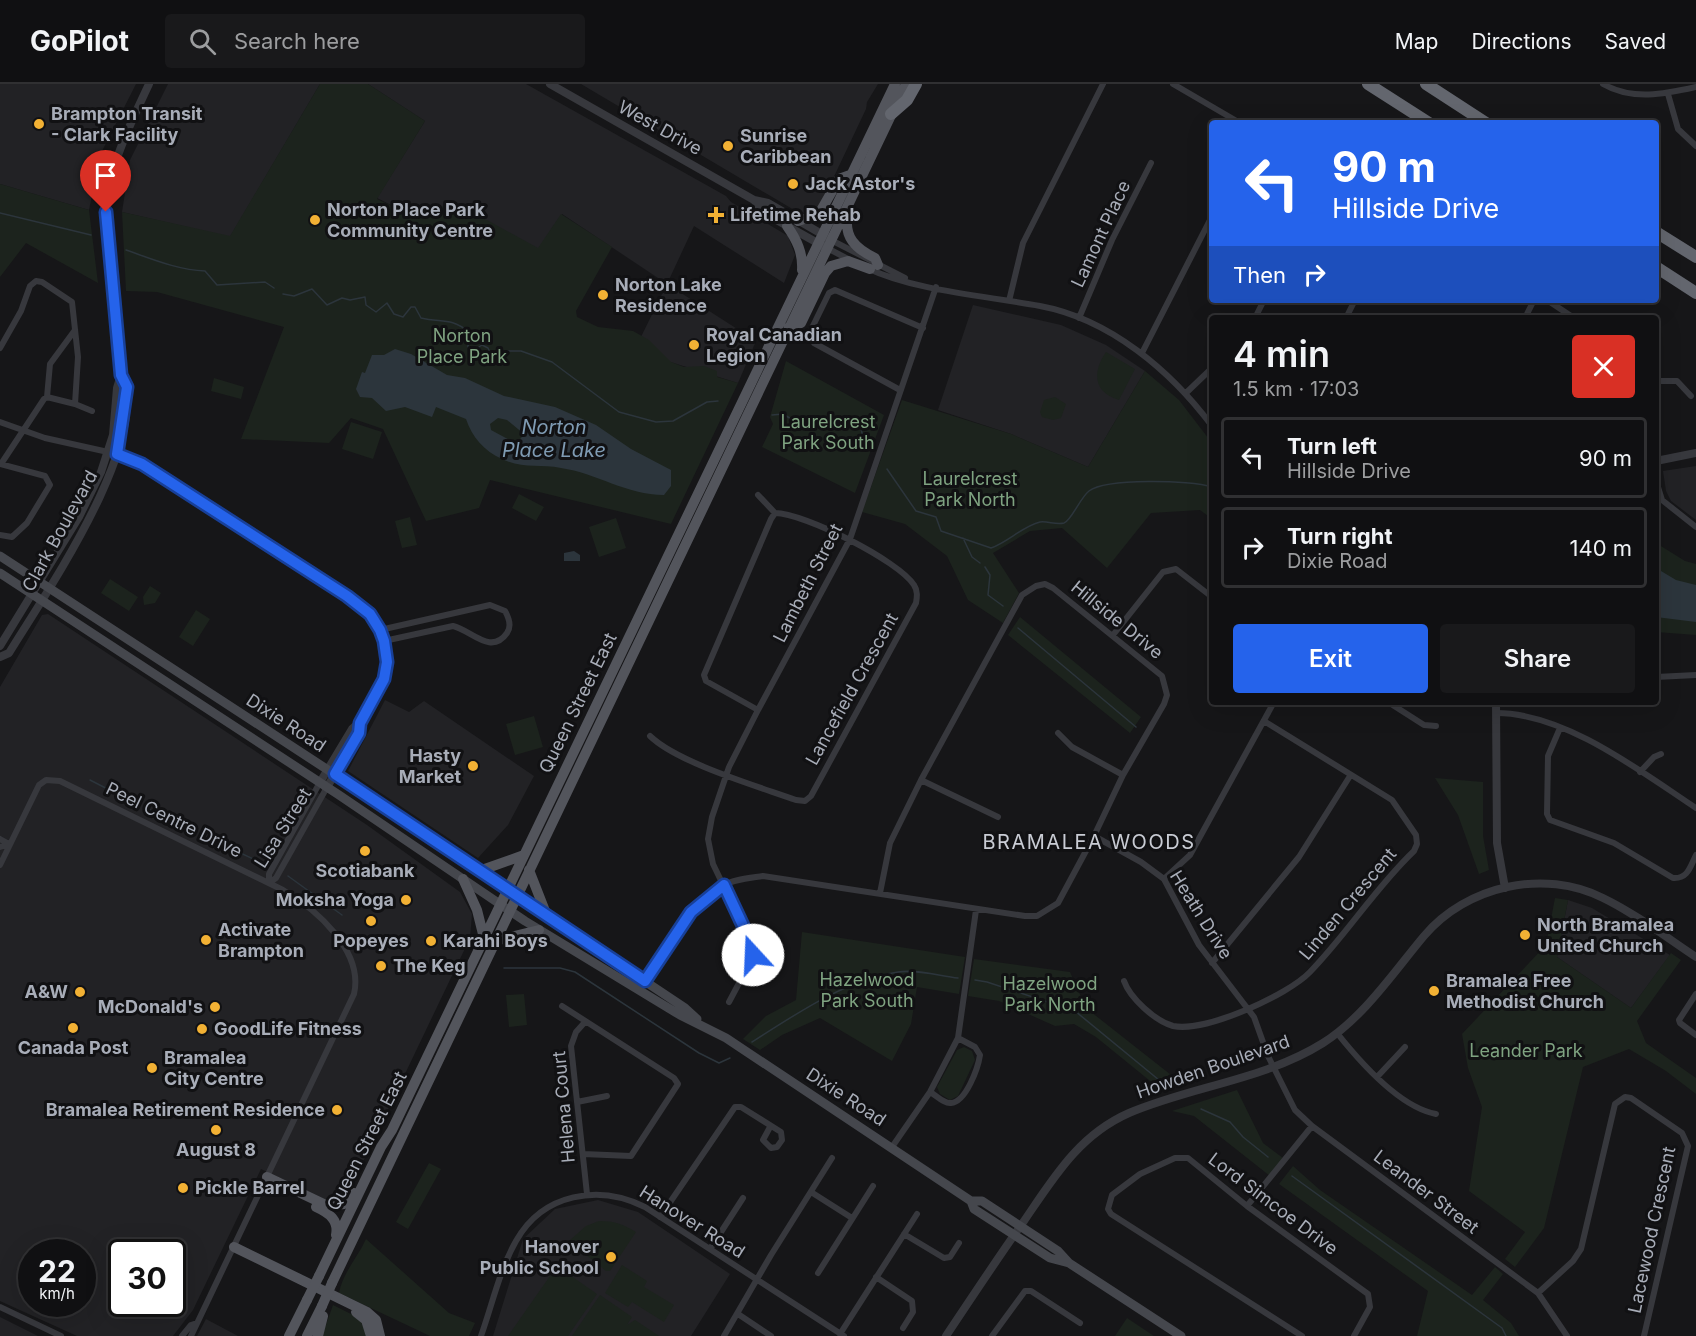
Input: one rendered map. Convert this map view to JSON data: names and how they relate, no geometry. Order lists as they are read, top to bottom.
{
  "streets": {
    "main road": ["Queen Street East", "Dixie Road"],
    "street": [
      "West Drive",
      "Lamont Place",
      "Clark Boulevard",
      "Lambeth Street",
      "Hillside Drive",
      "Lancefield Crescent",
      "Peel Centre Drive",
      "Lisa Street",
      "Linden Crescent",
      "Heath Drive",
      "Howden Boulevard",
      "Helena Court",
      "Leander Street",
      "Lord Simcoe Drive",
      "Hanover Road",
      "Lacewood Crescent"
    ]
  },
  "crossings": [
    ["West Drive", "Queen Street East"],
    ["Clark Boulevard", "Dixie Road"],
    ["Clark Boulevard", "Lisa Street"],
    ["Lambeth Street", "Hillside Drive"],
    ["Lambeth Street", "Lancefield Crescent"],
    ["Hillside Drive", "Dixie Road"],
    ["Hillside Drive", "Heath Drive"],
    ["Queen Street East", "Dixie Road"],
    ["Dixie Road", "Lisa Street"],
    ["Dixie Road", "Howden Boulevard"],
    ["Peel Centre Drive", "Lisa Street"],
    ["Linden Crescent", "Heath Drive"],
    ["Heath Drive", "Howden Boulevard"],
    ["Heath Drive", "Leander Street"],
    ["Howden Boulevard", "Leander Street"],
    ["Helena Court", "Hanover Road"],
    ["Leander Street", "Lacewood Crescent"]
  ],
  "districts": ["BRAMALEA WOODS"],
  "water": ["Norton Place Lake"],
  "parks": [
    "Norton Place Park",
    "Laurelcrest Park South",
    "Laurelcrest Park North",
    "Hazelwood Park South",
    "Hazelwood Park North",
    "Leander Park"
  ],
  "places": {
    "other": [
      "Brampton Transit - Clark Facility",
      "Sunrise Caribbean",
      "Jack Astor's",
      "Norton Place Park Community Centre",
      "Norton Lake Residence",
      "Royal Canadian Legion",
      "Hasty Market",
      "Scotiabank",
      "Moksha Yoga",
      "Popeyes",
      "North Bramalea United Church",
      "Activate Brampton",
      "Karahi Boys",
      "The Keg",
      "Bramalea Free Methodist Church",
      "A&W",
      "McDonald's",
      "Canada Post",
      "GoodLife Fitness",
      "Bramalea City Centre",
      "Bramalea Retirement Residence",
      "August 8",
      "Pickle Barrel",
      "Hanover Public School"
    ],
    "health": ["Lifetime Rehab"]
  },
  "page": {
    "header": "GoPilot",
    "search": "Search here",
    "nav": ["Map", "Directions", "Saved"],
    "turn": ["90 m", "Hillside Drive"],
    "then": "Then",
    "heading": ["4 min", "1.5 km · 17:03"],
    "list": [
      {
        "name": "Turn left",
        "note": "Hillside Drive",
        "value": "90 m"
      },
      {
        "name": "Turn right",
        "note": "Dixie Road",
        "value": "140 m"
      }
    ],
    "buttons": ["Exit", "Share"],
    "speed": "22 km/h",
    "limit": "30"
  }
}
